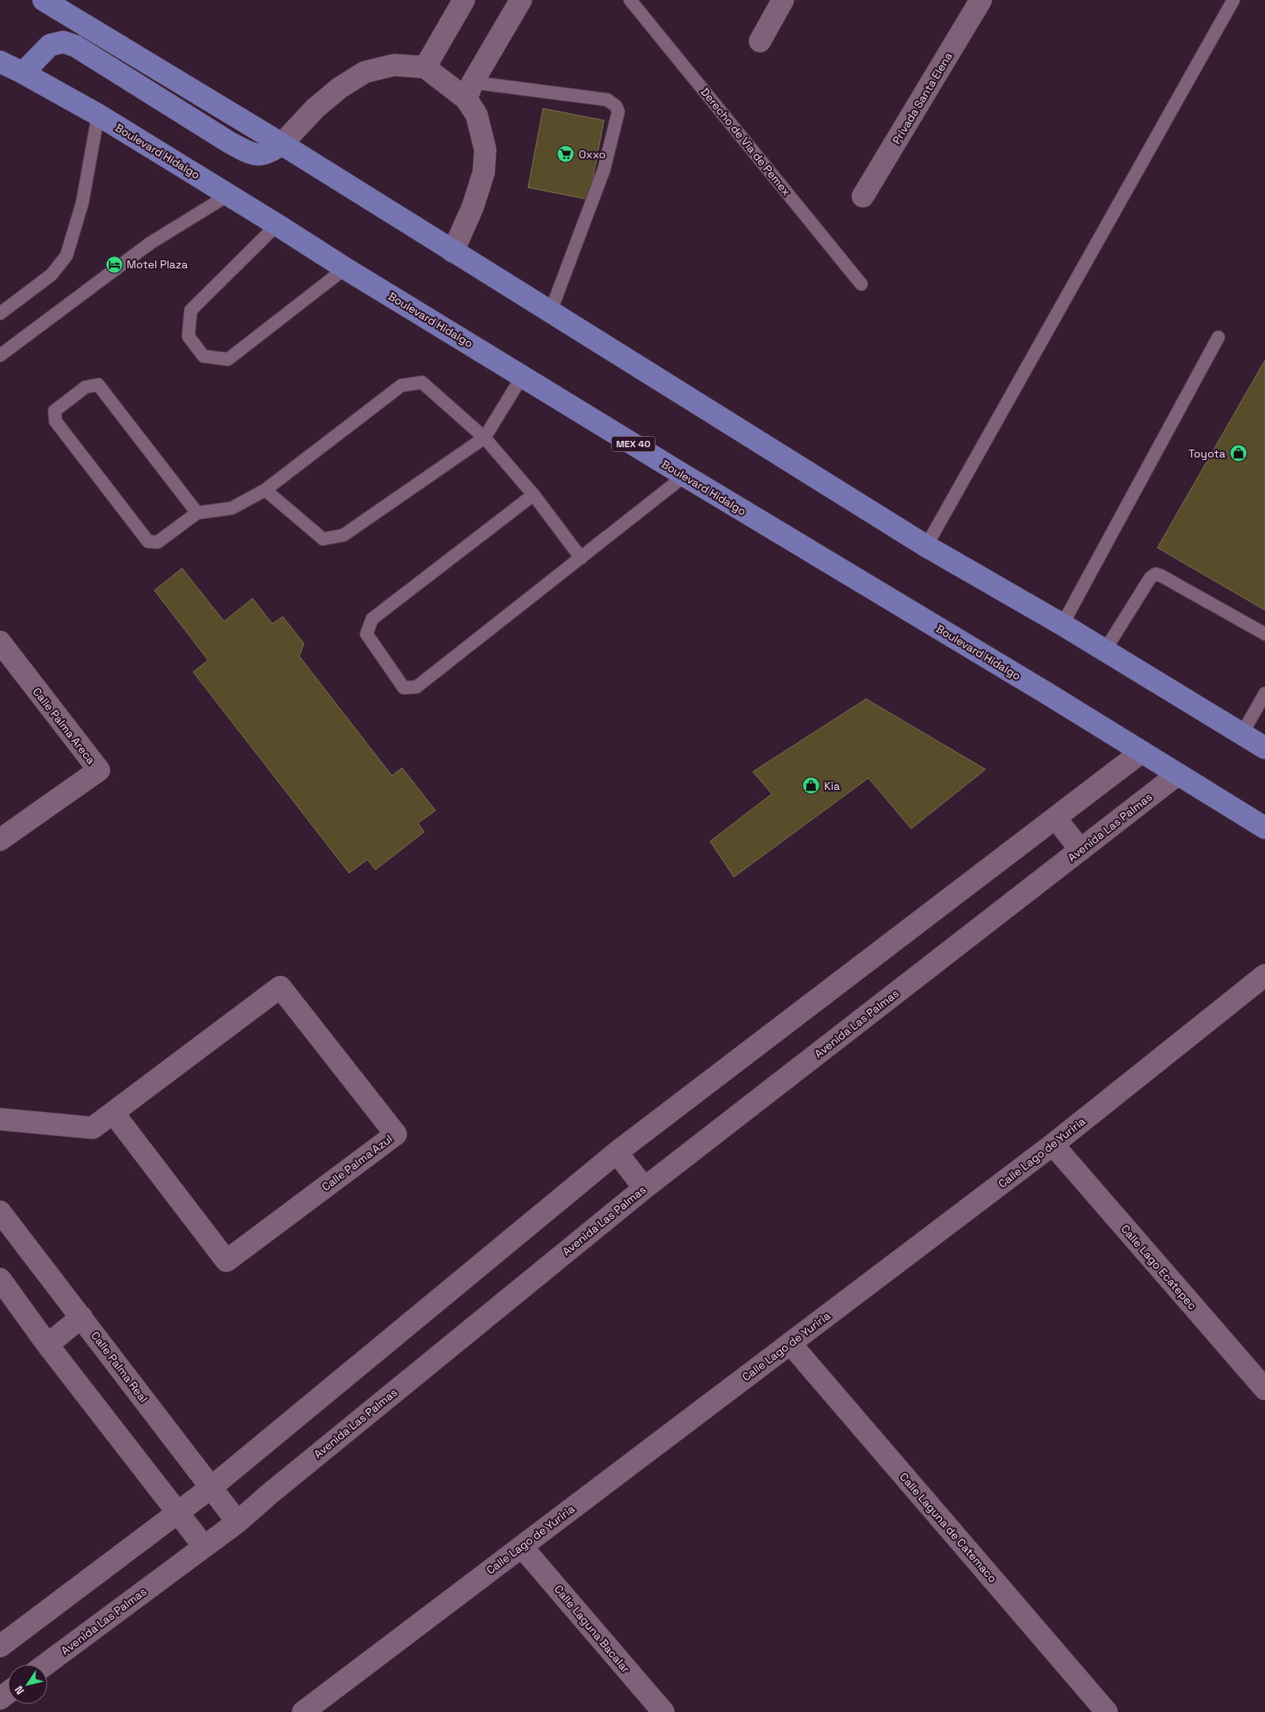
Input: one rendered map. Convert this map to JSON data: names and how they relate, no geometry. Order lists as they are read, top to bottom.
{
  "streets": {
    "main road": ["Boulevard Hidalgo", "MEX 40"],
    "street": [
      "Privada Santa Elena",
      "Calle Palma Areca",
      "Avenida Las Palmas",
      "Calle Lago de Yuriria",
      "Calle Palma Azul",
      "Calle Lago Ecatepec",
      "Calle Palma Real",
      "Calle Laguna de Catemaco",
      "Calle Laguna Bacalar"
    ],
    "lane": ["Derecho de Via de Pemex"]
  },
  "crossings": [
    ["Boulevard Hidalgo", "Avenida Las Palmas"],
    ["Avenida Las Palmas", "Calle Palma Real"],
    ["Calle Lago de Yuriria", "Calle Lago Ecatepec"],
    ["Calle Lago de Yuriria", "Calle Laguna de Catemaco"],
    ["Calle Lago de Yuriria", "Calle Laguna Bacalar"]
  ],
  "places": {
    "supermarket": ["Oxxo"],
    "hotel": ["Motel Plaza"],
    "shop": ["Toyota", "Kia"]
  },
  "north": "bottom left"
}
